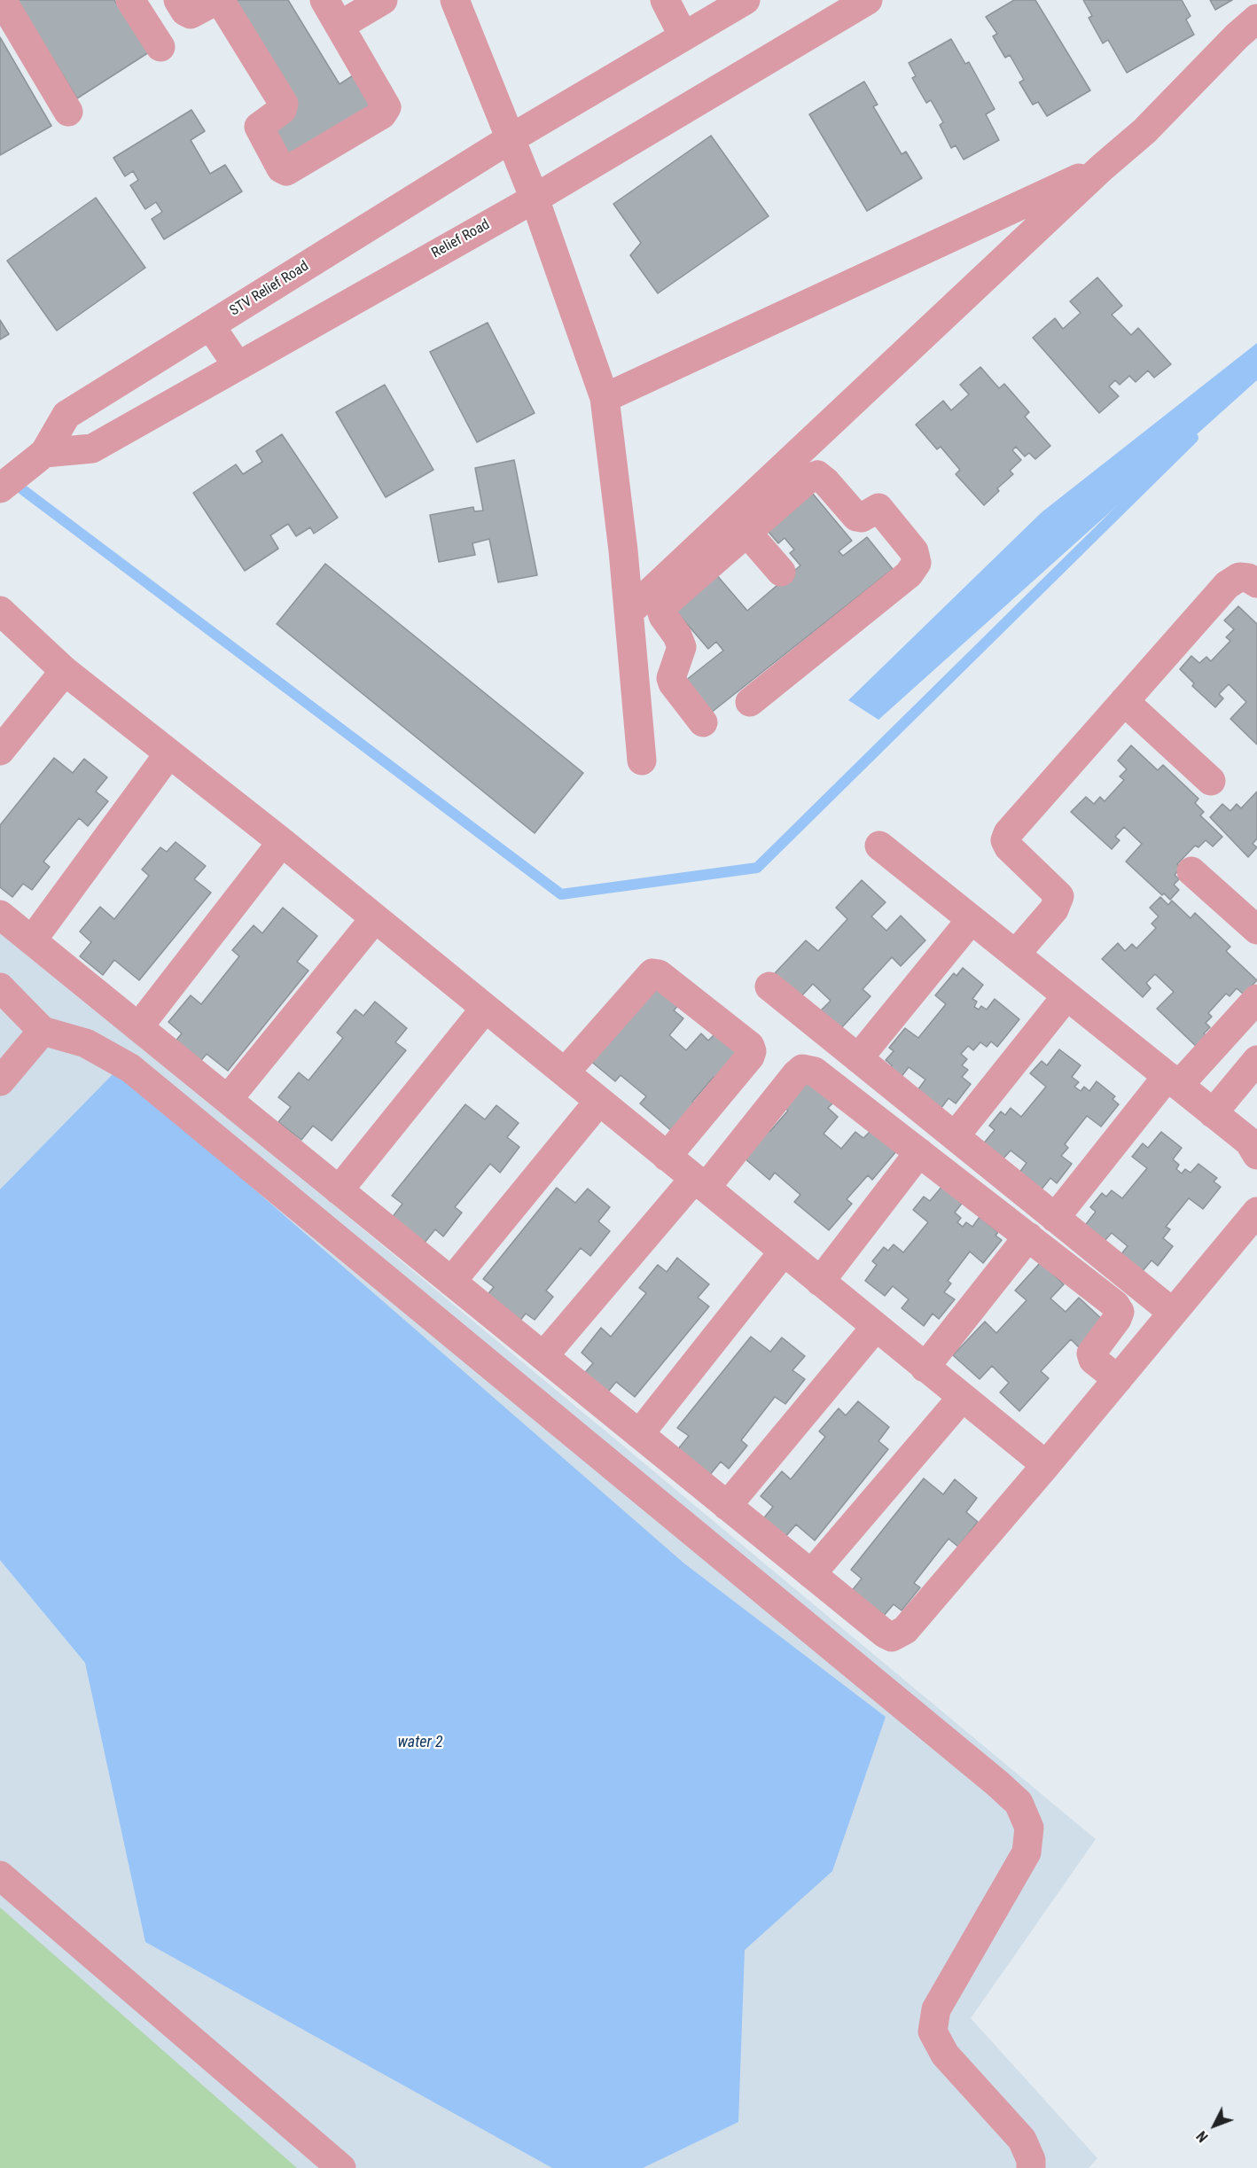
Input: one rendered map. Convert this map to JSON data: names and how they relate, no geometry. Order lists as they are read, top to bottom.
{
  "streets": {
    "street": ["Relief Road", "STV Relief Road"]
  },
  "crossings": [
    ["Relief Road", "STV Relief Road"]
  ],
  "water": ["water 2"],
  "north": "bottom left"
}
